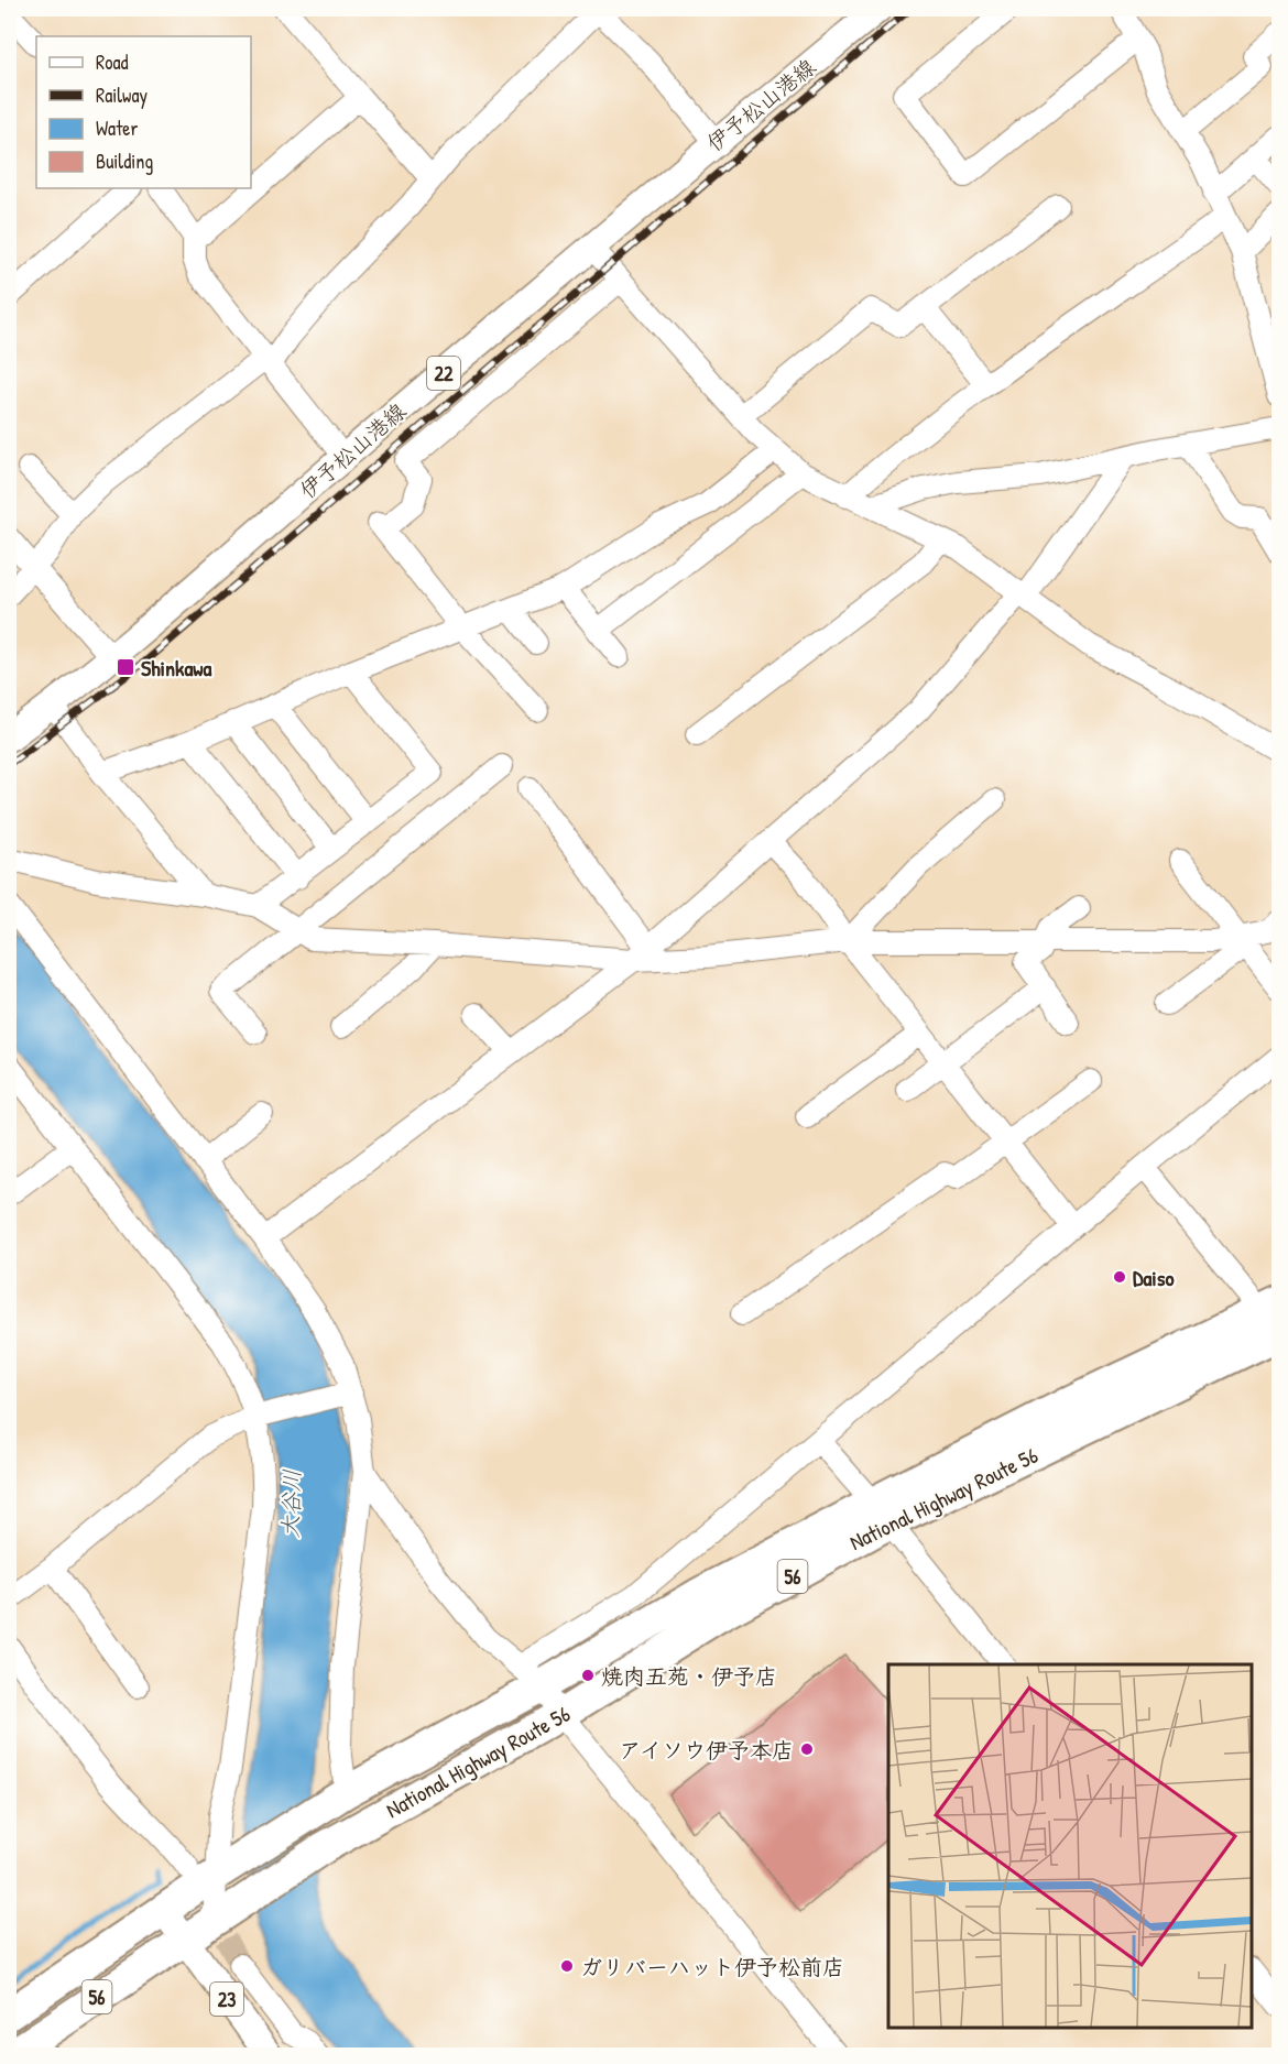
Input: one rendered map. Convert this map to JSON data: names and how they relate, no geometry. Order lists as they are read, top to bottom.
{
  "streets": {
    "highway": ["National Highway Route 56", "56"],
    "main road": ["伊予松山港線", "22", "23"]
  },
  "crossings": [
    ["National Highway Route 56", "23"]
  ],
  "water": ["大谷川"],
  "places": {
    "transit": ["Shinkawa"],
    "other": [
      "Daiso",
      "焼肉五苑・伊予店",
      "アイソウ伊予本店",
      "ガリバーハット伊予松前店"
    ]
  },
  "legend": [
    "Road",
    "Railway",
    "Water",
    "Building"
  ]
}
